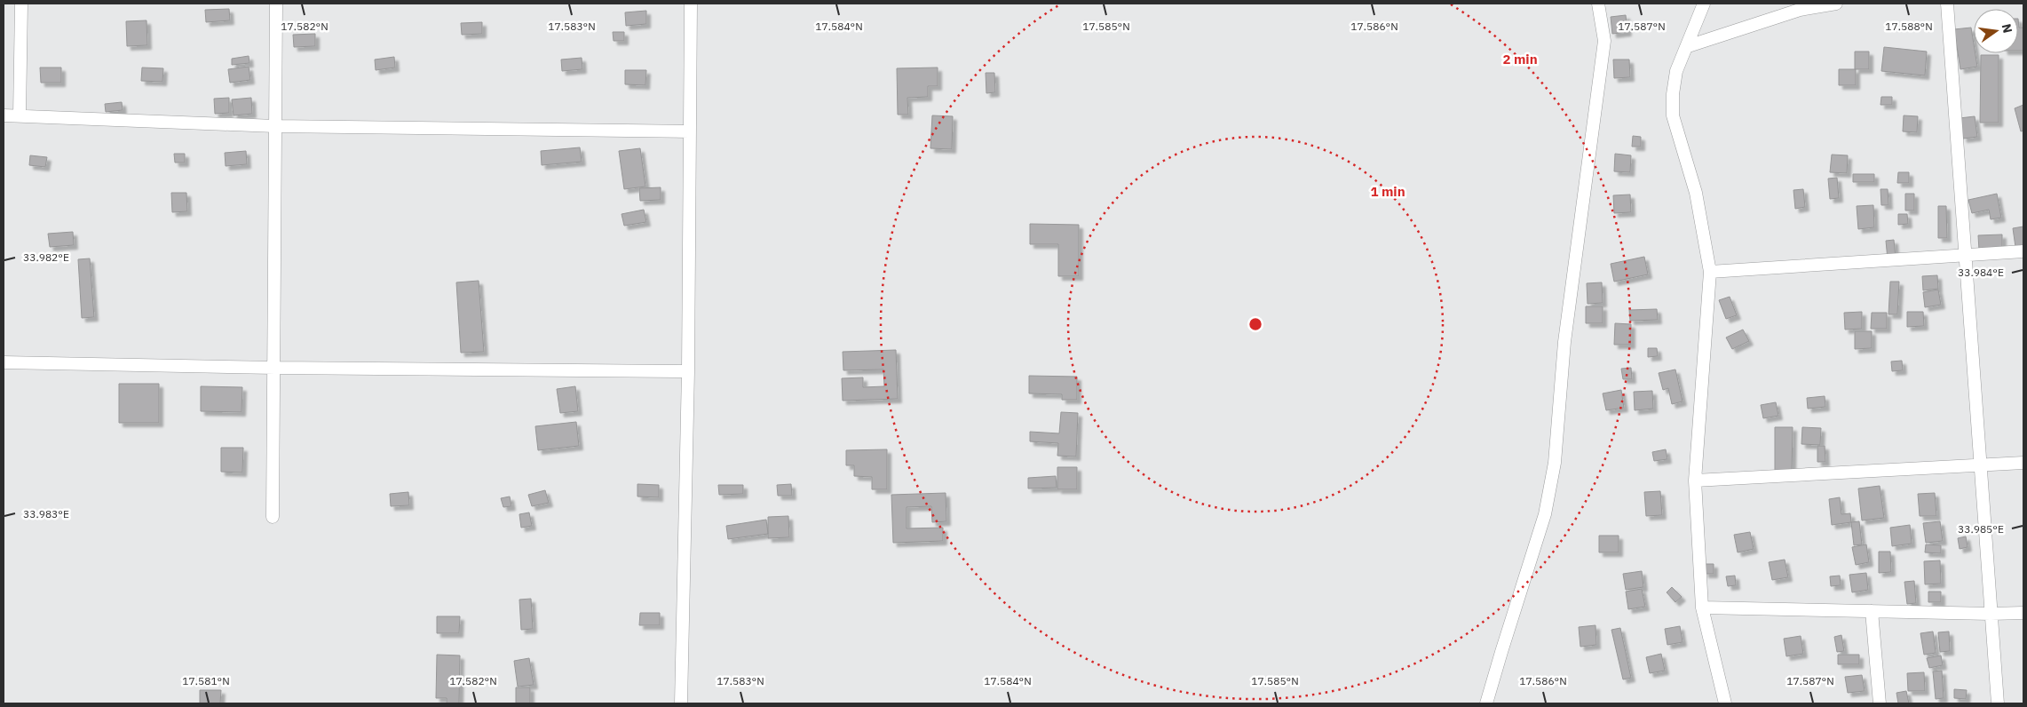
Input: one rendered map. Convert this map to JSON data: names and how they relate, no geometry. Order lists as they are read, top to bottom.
{
  "north": "right",
  "coordinates": [
    "17.584°N",
    "17.586°N",
    "17.582°N",
    "17.583°N",
    "17.585°N",
    "17.587°N",
    "17.588°N",
    "33.982°E",
    "33.984°E",
    "33.983°E",
    "33.985°E",
    "17.581°N"
  ],
  "rings": ["2 min", "1 min"]
}
